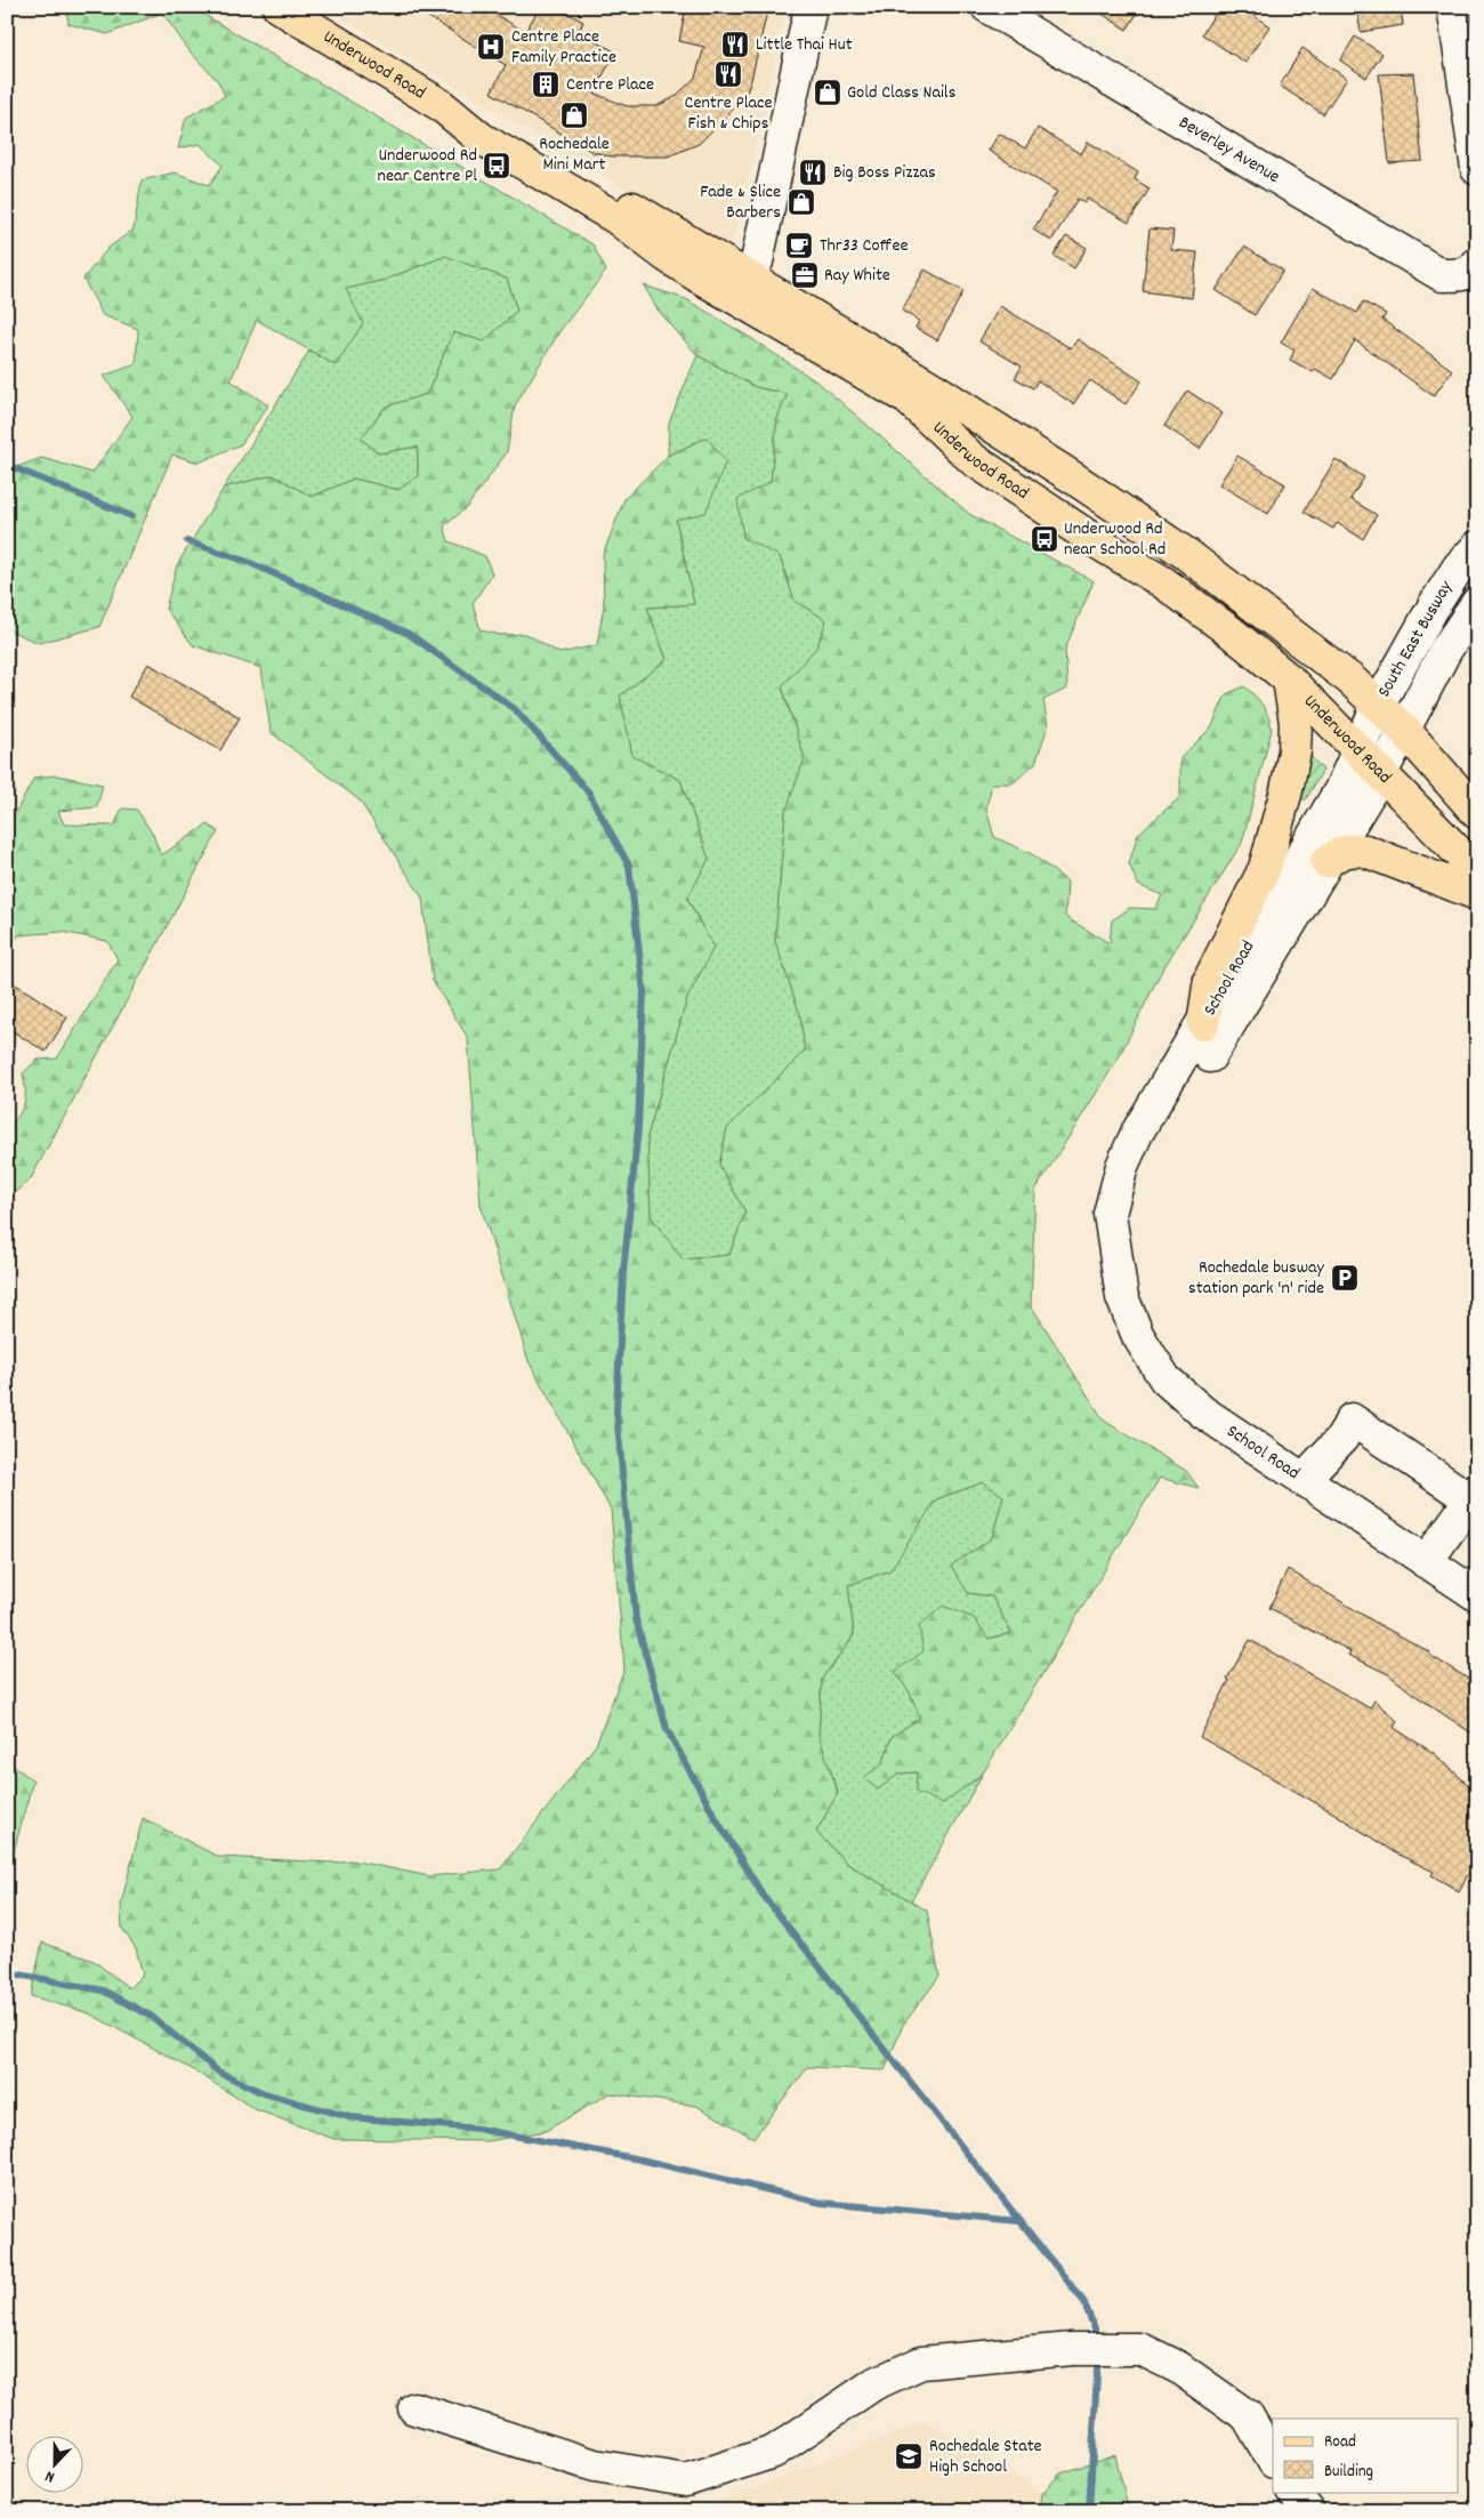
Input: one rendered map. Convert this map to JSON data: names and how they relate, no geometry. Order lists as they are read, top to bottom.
{
  "streets": {
    "main road": ["Underwood Road"],
    "street": ["Beverley Avenue", "South East Busway", "School Road"]
  },
  "crossings": [
    ["Underwood Road", "South East Busway"],
    ["Underwood Road", "School Road"],
    ["South East Busway", "School Road"]
  ],
  "places": {
    "restaurant": ["Little Thai Hut", "Centre Place Fish & Chips", "Big Boss Pizzas"],
    "hospital": ["Centre Place Family Practice"],
    "building": ["Centre Place"],
    "shop": ["Gold Class Nails", "Rochedale Mini Mart", "Fade & Slice Barbers"],
    "bus stop": ["Underwood Rd near Centre Pl", "Underwood Rd near School Rd"],
    "cafe": ["Thr33 Coffee"],
    "office": ["Ray White"],
    "parking": ["Rochedale busway station park 'n' ride"],
    "school or university": ["Rochedale State High School"]
  },
  "legend": ["Road", "Building"],
  "north": "bottom"
}
